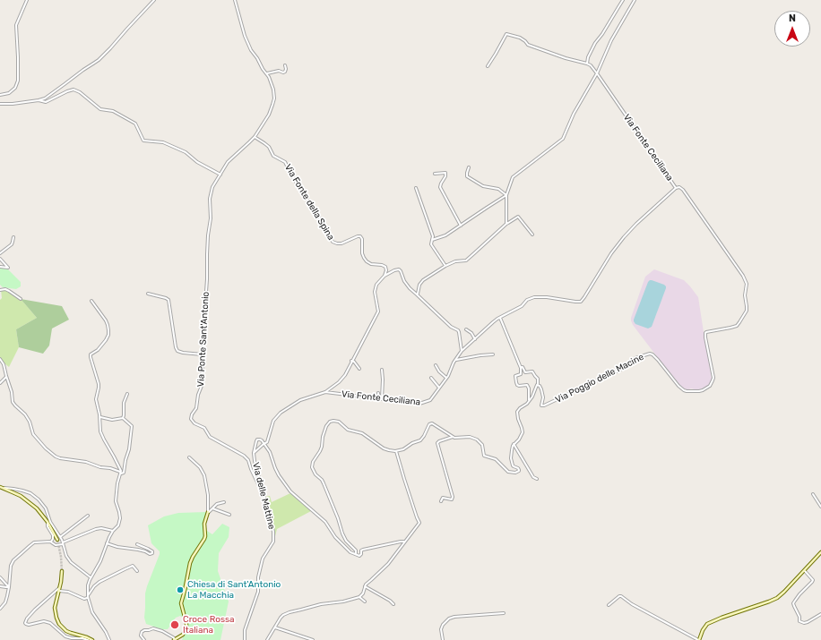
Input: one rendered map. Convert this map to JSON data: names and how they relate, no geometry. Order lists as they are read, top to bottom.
{
  "streets": {
    "street": [
      "Via Fonte Ceciliana",
      "Via Fonte della Spina",
      "Via Ponte Sant'Antonio",
      "Via Poggio delle Macine",
      "Via delle Mattine"
    ]
  },
  "crossings": [
    ["Via Fonte Ceciliana", "Via Poggio delle Macine"],
    ["Via Fonte Ceciliana", "Via delle Mattine"],
    ["Via Fonte della Spina", "Via Ponte Sant'Antonio"],
    ["Via Fonte della Spina", "Via delle Mattine"],
    ["Via Ponte Sant'Antonio", "Via delle Mattine"]
  ],
  "places": ["Chiesa di Sant'Antonio La Macchia", "Croce Rossa Italiana"],
  "north": "top"
}
